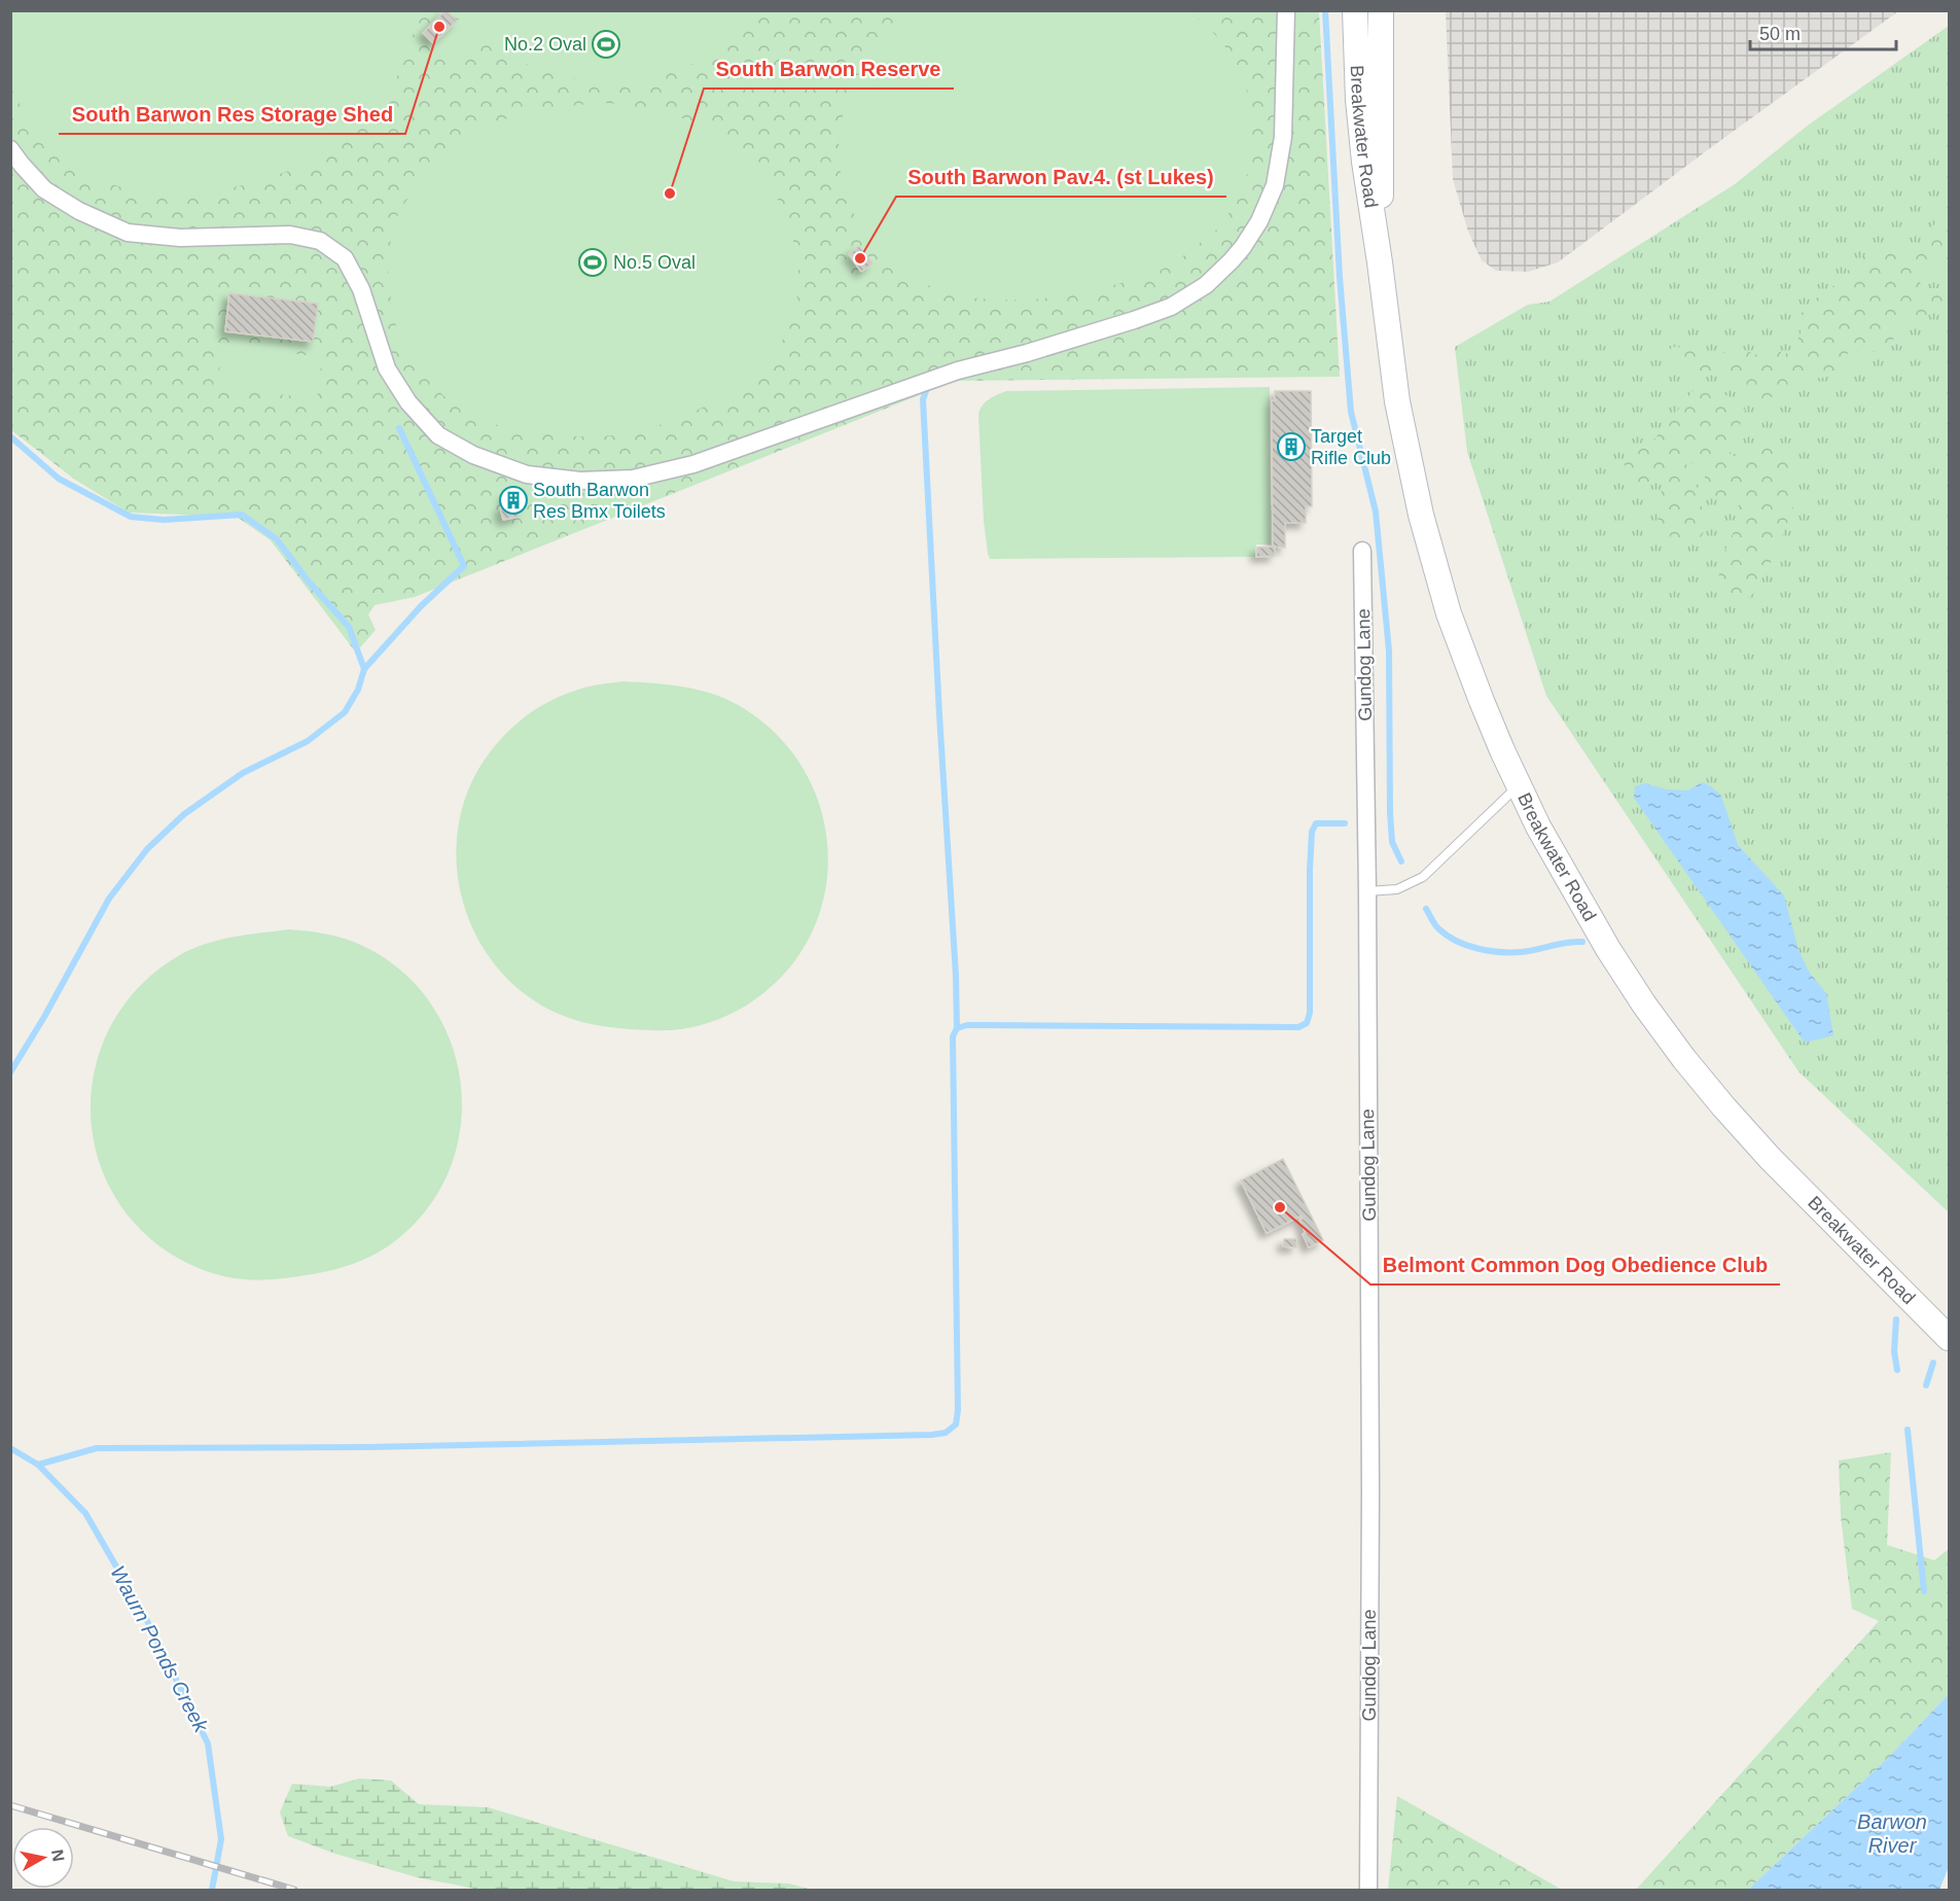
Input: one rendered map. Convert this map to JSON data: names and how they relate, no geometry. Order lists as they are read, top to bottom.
{
  "streets": {
    "main road": ["Breakwater Road"],
    "street": ["Gundog Lane"]
  },
  "water": ["Waurn Ponds Creek", "Barwon River"],
  "places": {
    "other": [
      "South Barwon Res Storage Shed",
      "South Barwon Reserve",
      "South Barwon Pav.4. (st Lukes)",
      "Belmont Common Dog Obedience Club"
    ],
    "sports": ["No.2 Oval", "No.5 Oval"],
    "building": ["Target Rifle Club", "South Barwon Res Bmx Toilets"]
  },
  "scale_bar": "50 m",
  "north": "right"
}
